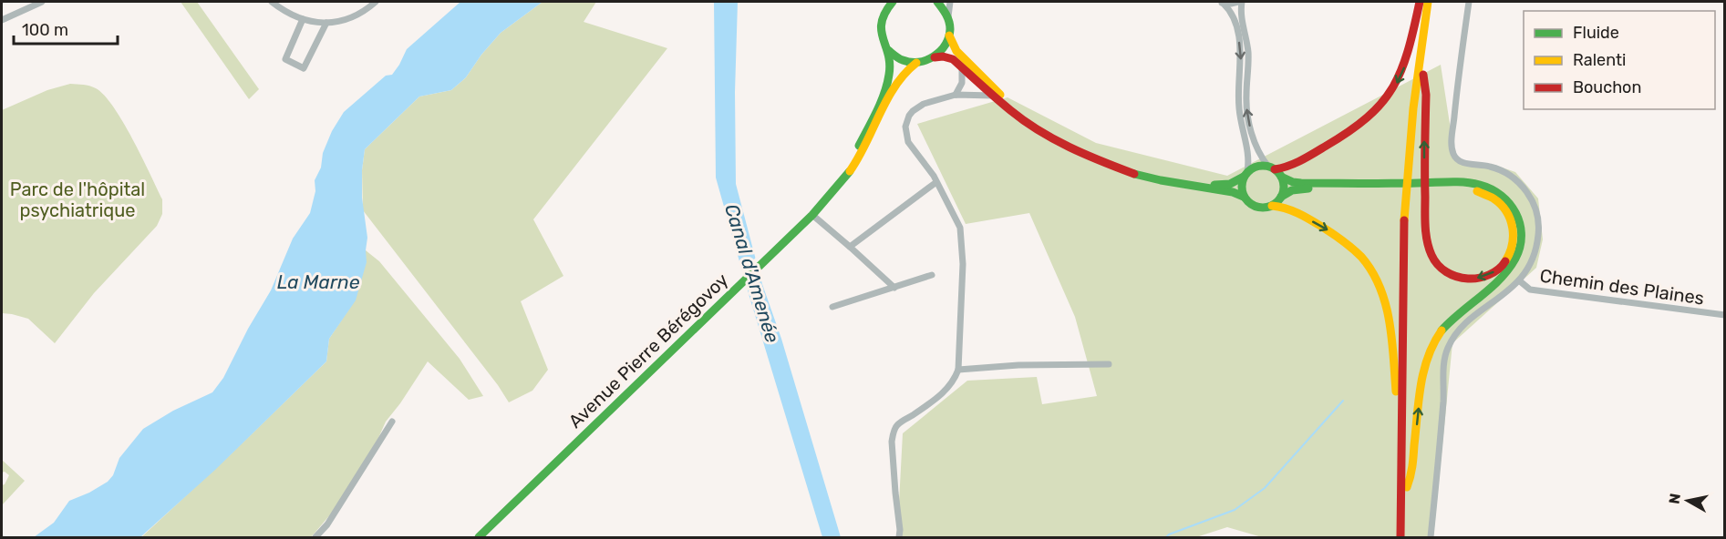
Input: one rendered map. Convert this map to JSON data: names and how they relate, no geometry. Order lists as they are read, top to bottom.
{
  "streets": {
    "main road": ["Avenue Pierre Bérégovoy"],
    "street": ["Chemin des Plaines"]
  },
  "water": ["Canal d'Amenée", "La Marne"],
  "parks": ["Parc de l'hôpital psychiatrique"],
  "legend": ["Fluide", "Ralenti", "Bouchon"],
  "scale_bar": "100 m",
  "north": "left"
}
